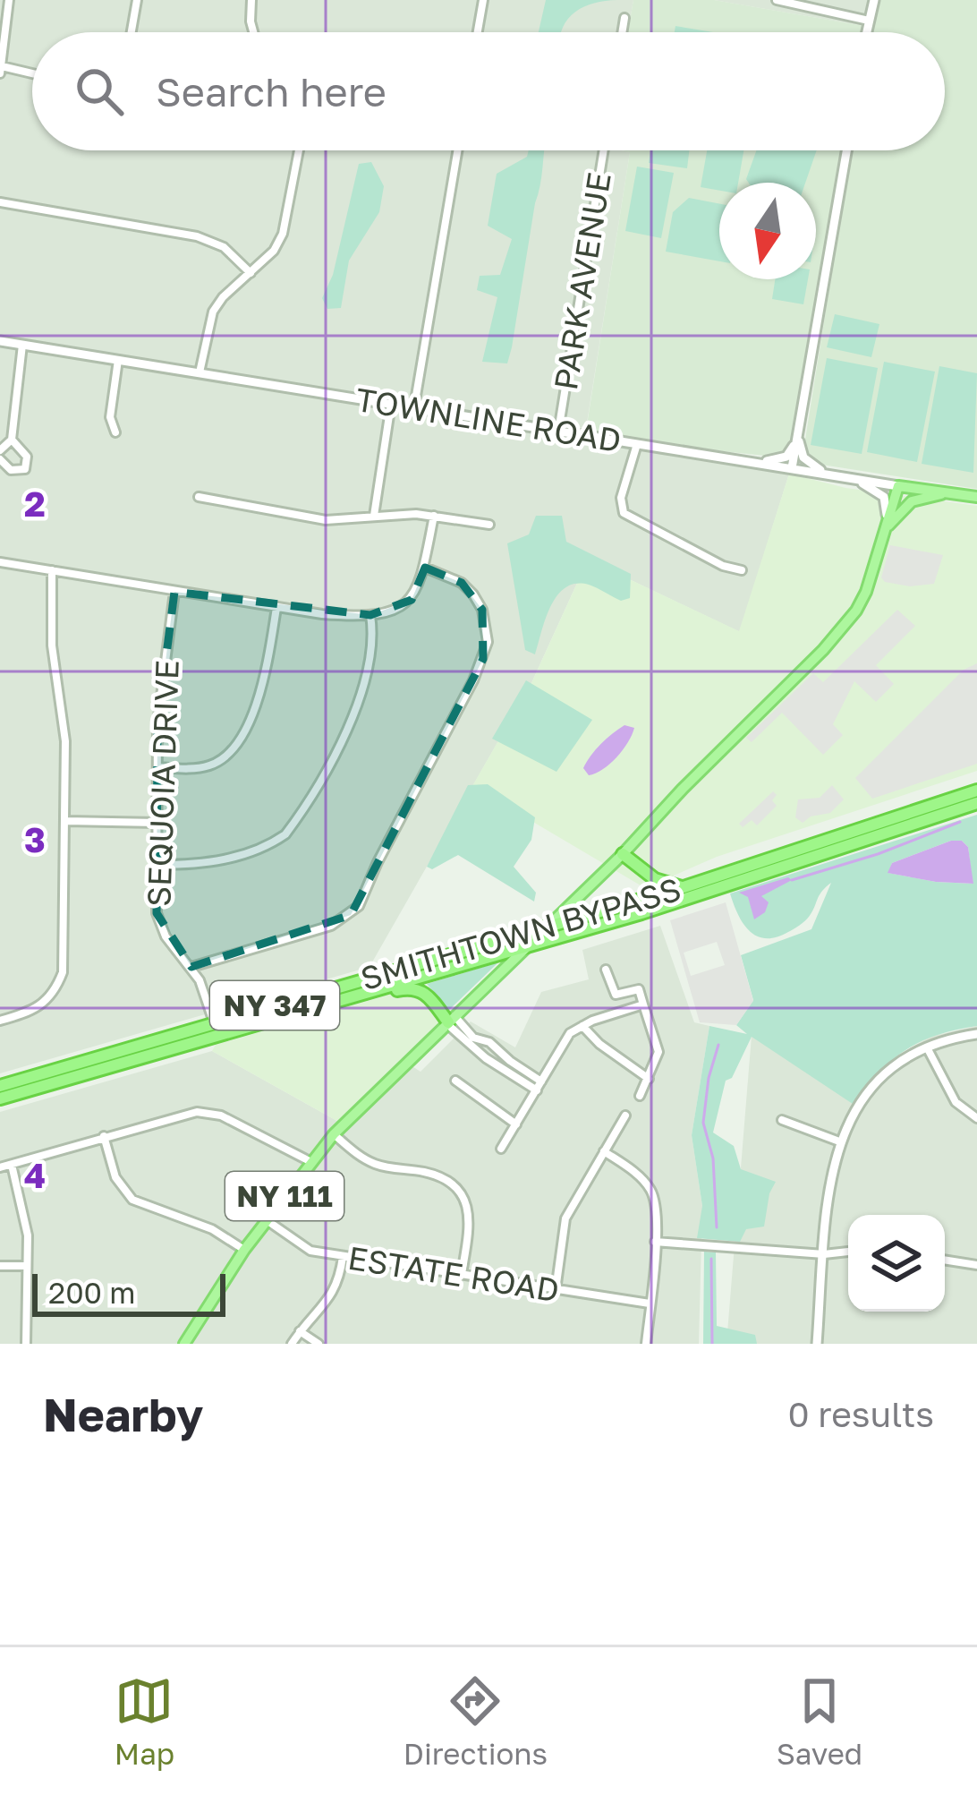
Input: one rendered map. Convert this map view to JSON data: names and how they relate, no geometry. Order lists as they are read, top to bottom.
{
  "streets": {
    "highway": ["SMITHTOWN BYPASS", "NY 347"],
    "main road": ["TOWNLINE ROAD", "NY 111"],
    "street": ["PARK AVENUE", "SEQUOIA DRIVE", "ESTATE ROAD"]
  },
  "crossings": [
    ["PARK AVENUE", "TOWNLINE ROAD"],
    ["TOWNLINE ROAD", "NY 111"],
    ["SEQUOIA DRIVE", "SMITHTOWN BYPASS"],
    ["SMITHTOWN BYPASS", "NY 111"],
    ["NY 111", "ESTATE ROAD"]
  ],
  "scale_bar": "200 m",
  "north": "bottom",
  "page": {
    "search": "Search here",
    "scale": "200 m",
    "heading": ["Nearby", "0 results"],
    "nav": ["Map", "Directions", "Saved"]
  },
  "grid": {
    "rows": ["2", "3", "4"]
  }
}
